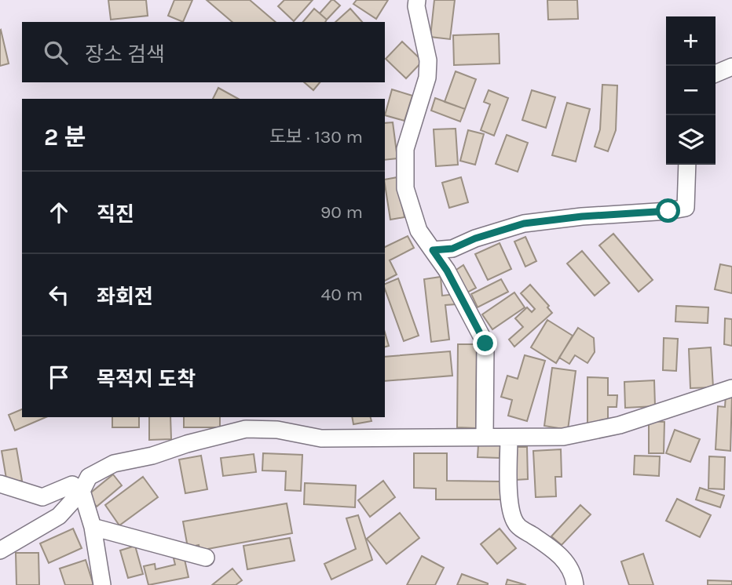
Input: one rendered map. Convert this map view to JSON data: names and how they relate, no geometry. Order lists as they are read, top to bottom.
{
  "page": {
    "map_buttons": ["+", "−"],
    "search": "장소 검색",
    "heading": ["2 분", "도보 · 130 m"],
    "list": [
      ["직진", "90 m"],
      ["좌회전", "40 m"],
      "목적지 도착"
    ]
  }
}
